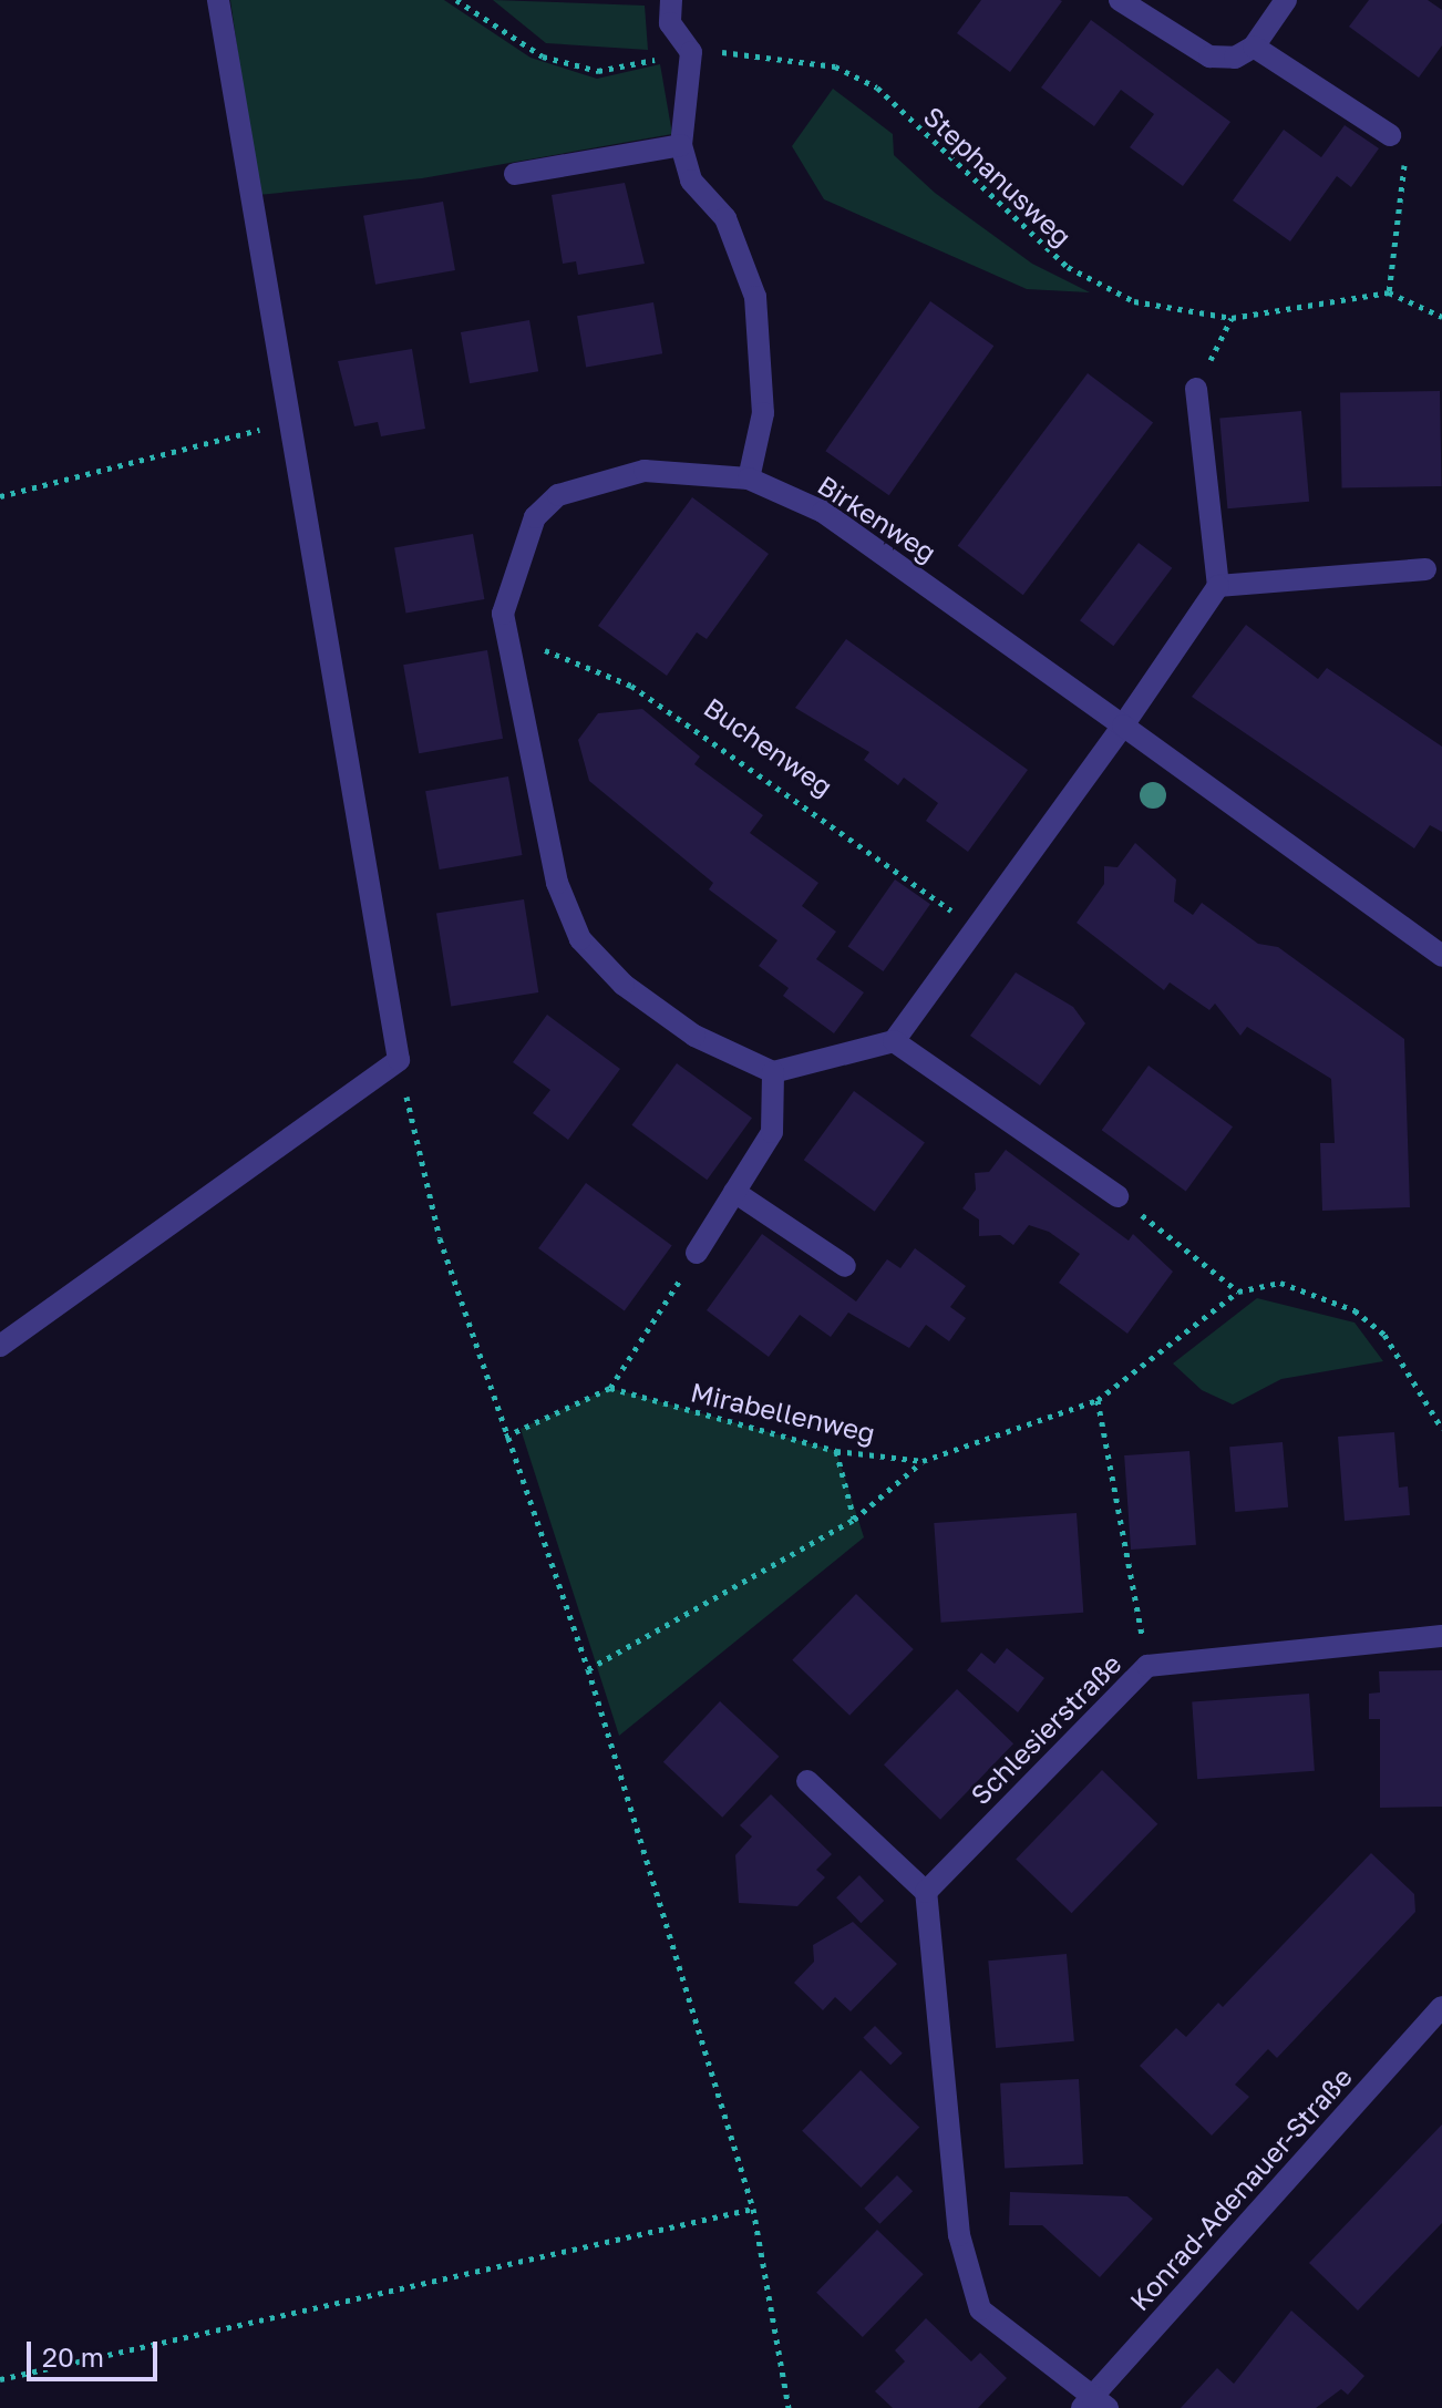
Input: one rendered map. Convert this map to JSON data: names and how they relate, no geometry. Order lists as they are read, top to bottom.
{
  "streets": {
    "street": ["Birkenweg", "Schlesierstraße", "Konrad-Adenauer-Straße"],
    "path": ["Stephanusweg", "Buchenweg", "Mirabellenweg"]
  },
  "scale_bar": "20 m"
}
